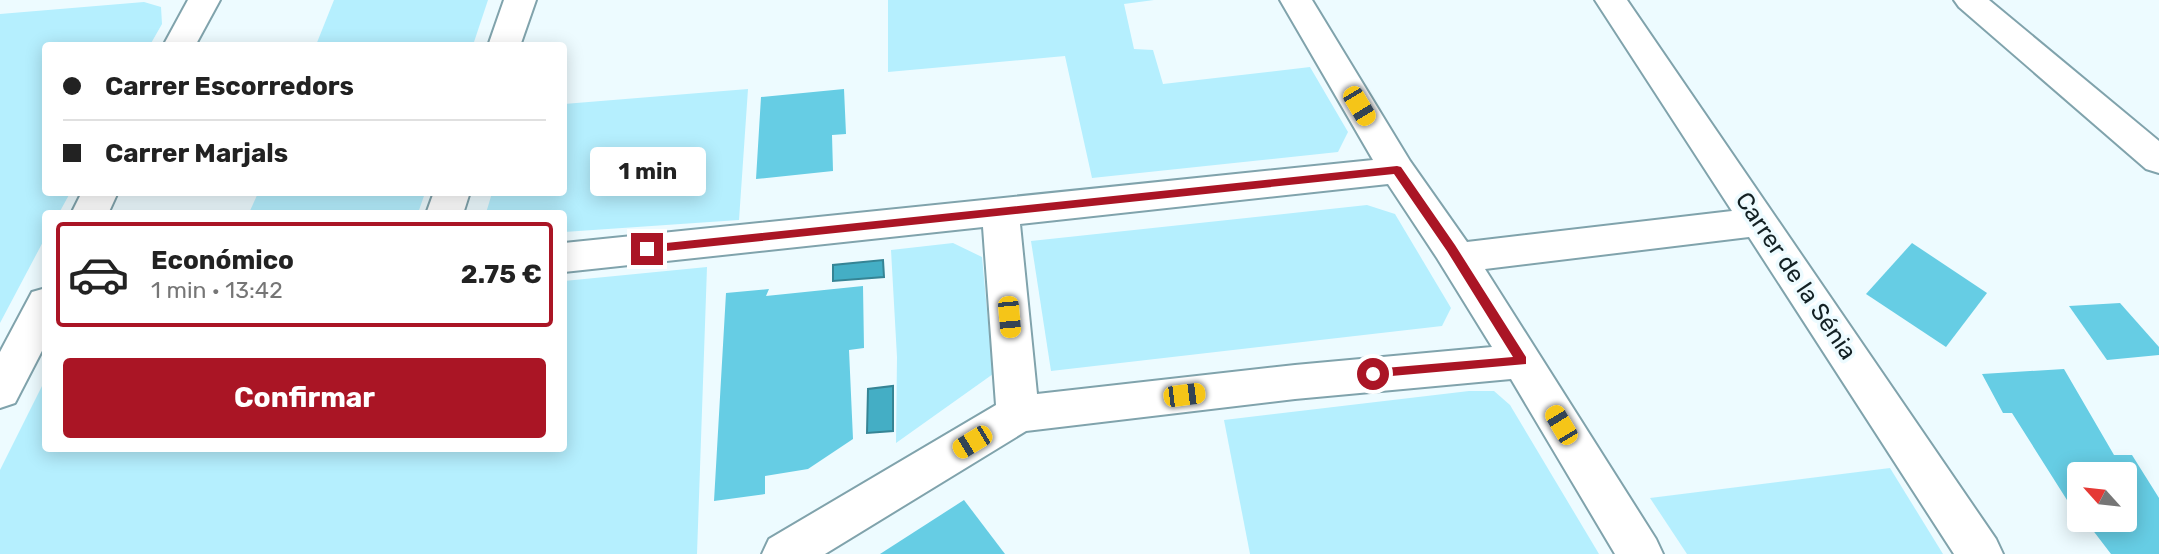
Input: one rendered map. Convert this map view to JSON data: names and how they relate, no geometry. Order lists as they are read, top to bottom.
{
  "streets": {
    "street": ["Carrer de la Sénia"]
  },
  "north": "top left",
  "page": {
    "banner": ["Carrer Escorredors", "Carrer Marjals"],
    "bubble": "1 min",
    "list": [
      {
        "name": "Económico",
        "note": "1 min · 13:42",
        "value": "2.75 €"
      }
    ],
    "buttons": "Confirmar"
  }
}
